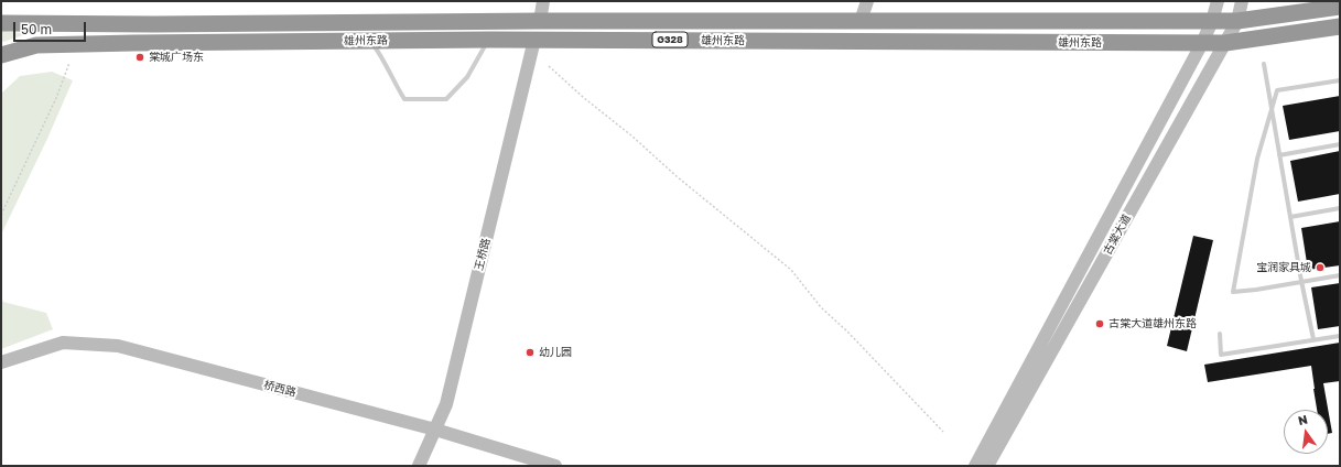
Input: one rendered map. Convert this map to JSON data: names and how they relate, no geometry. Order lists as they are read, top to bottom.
{
  "streets": {
    "highway": ["G328", "雄州东路"],
    "street": ["古棠大道", "王桥路", "桥西路"]
  },
  "crossings": [
    ["雄州东路", "古棠大道"],
    ["雄州东路", "王桥路"],
    ["王桥路", "桥西路"]
  ],
  "places": [
    "棠城广场东",
    "宝润家具城",
    "古棠大道雄州东路",
    "幼儿园"
  ],
  "scale_bar": "50 m",
  "north": "top"
}
